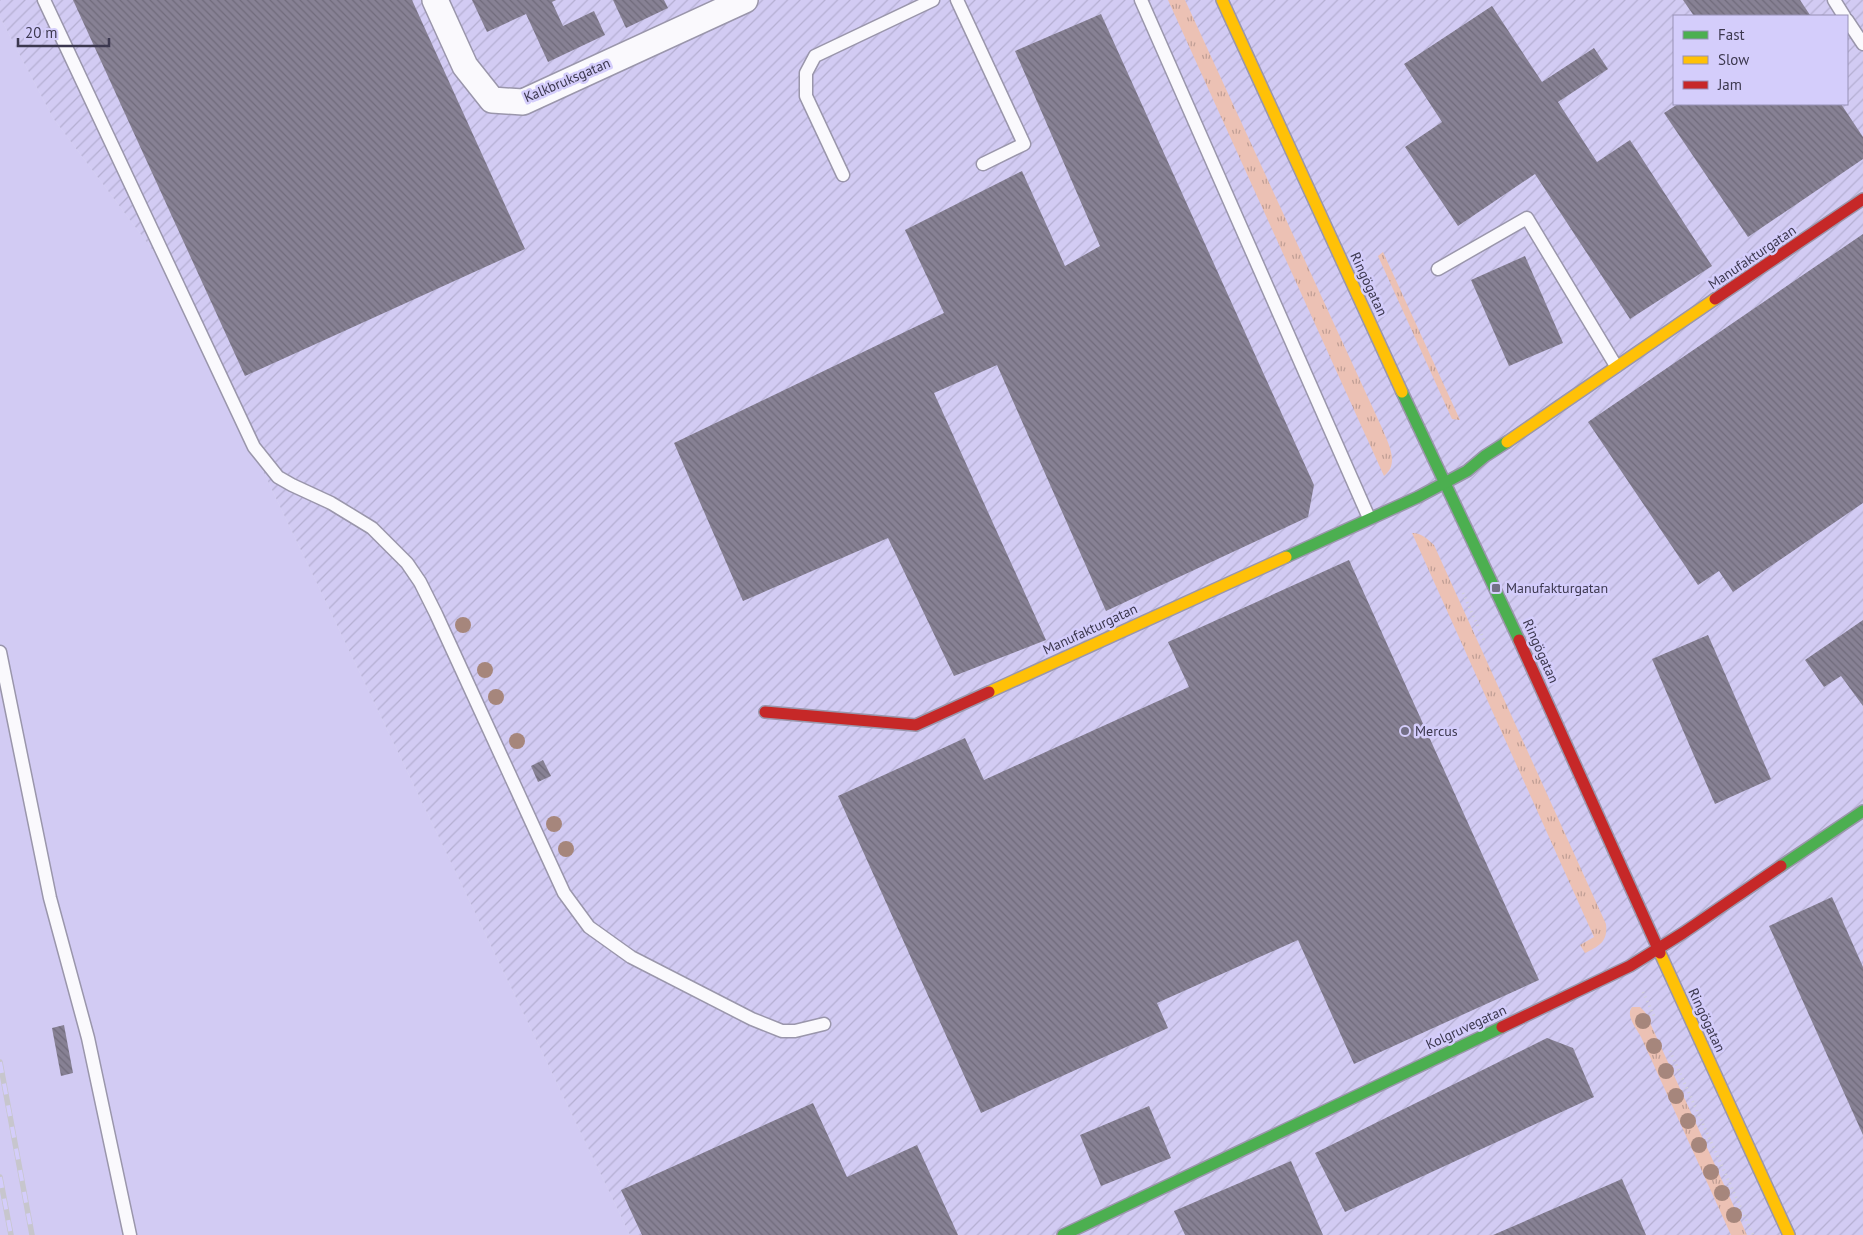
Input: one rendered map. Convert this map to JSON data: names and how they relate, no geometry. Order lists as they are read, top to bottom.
{
  "streets": {
    "street": [
      "Kalkbruksgatan",
      "Manufakturgatan",
      "Ringögatan",
      "Kolgruvegatan"
    ]
  },
  "crossings": [
    ["Manufakturgatan", "Ringögatan"],
    ["Ringögatan", "Kolgruvegatan"]
  ],
  "places": {
    "transit": ["Manufakturgatan"],
    "other": ["Mercus"]
  },
  "legend": ["Fast", "Slow", "Jam"],
  "scale_bar": "20 m"
}
